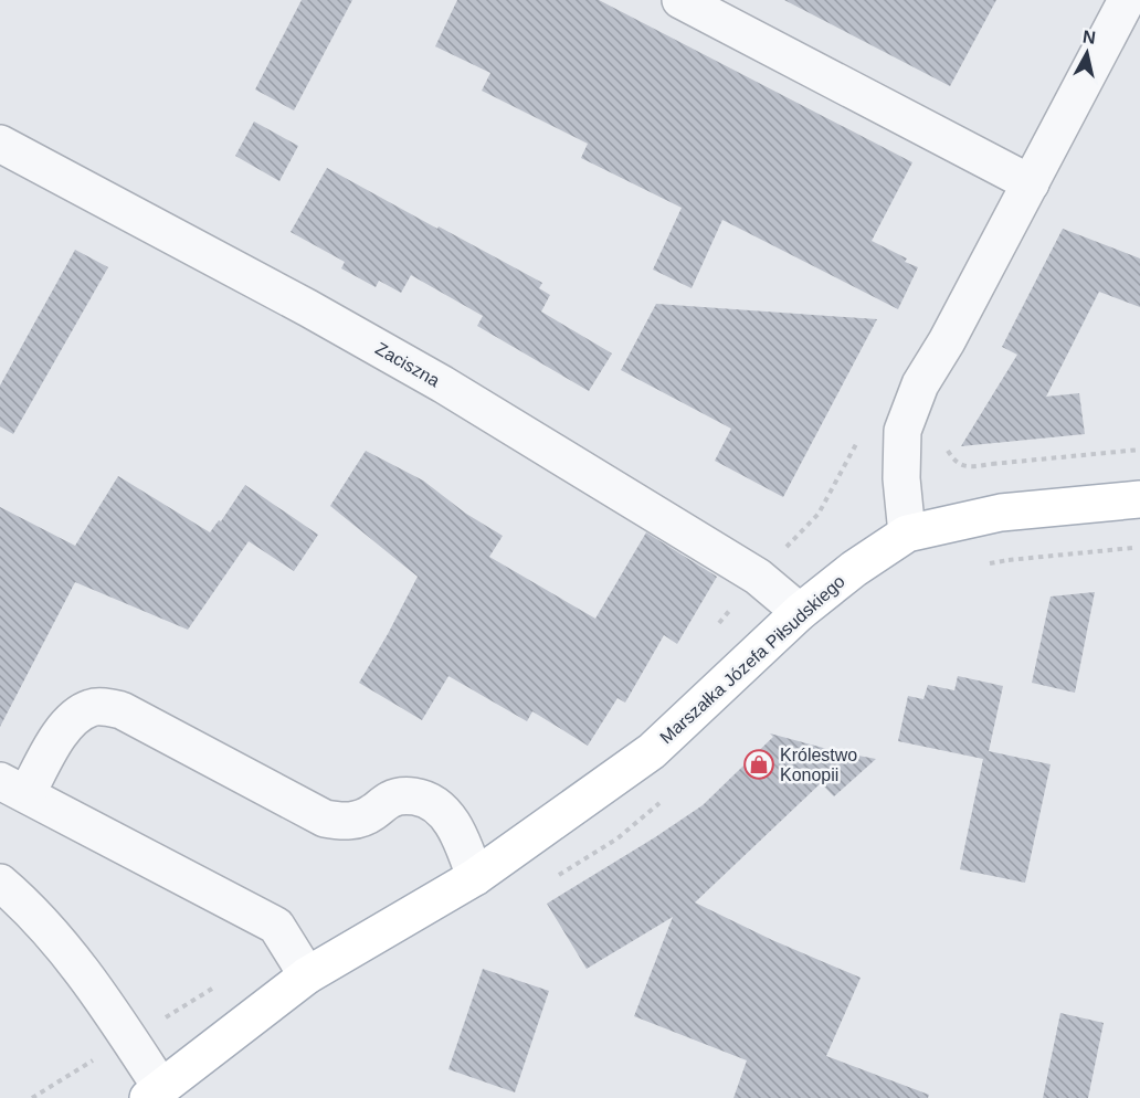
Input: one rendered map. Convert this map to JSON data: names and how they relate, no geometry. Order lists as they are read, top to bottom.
{
  "streets": {
    "main road": ["Marszałka Józefa Piłsudskiego"],
    "street": ["Zaciszna"]
  },
  "crossings": [
    ["Zaciszna", "Marszałka Józefa Piłsudskiego"]
  ],
  "places": {
    "shop": ["Królestwo Konopii"]
  },
  "north": "top"
}
